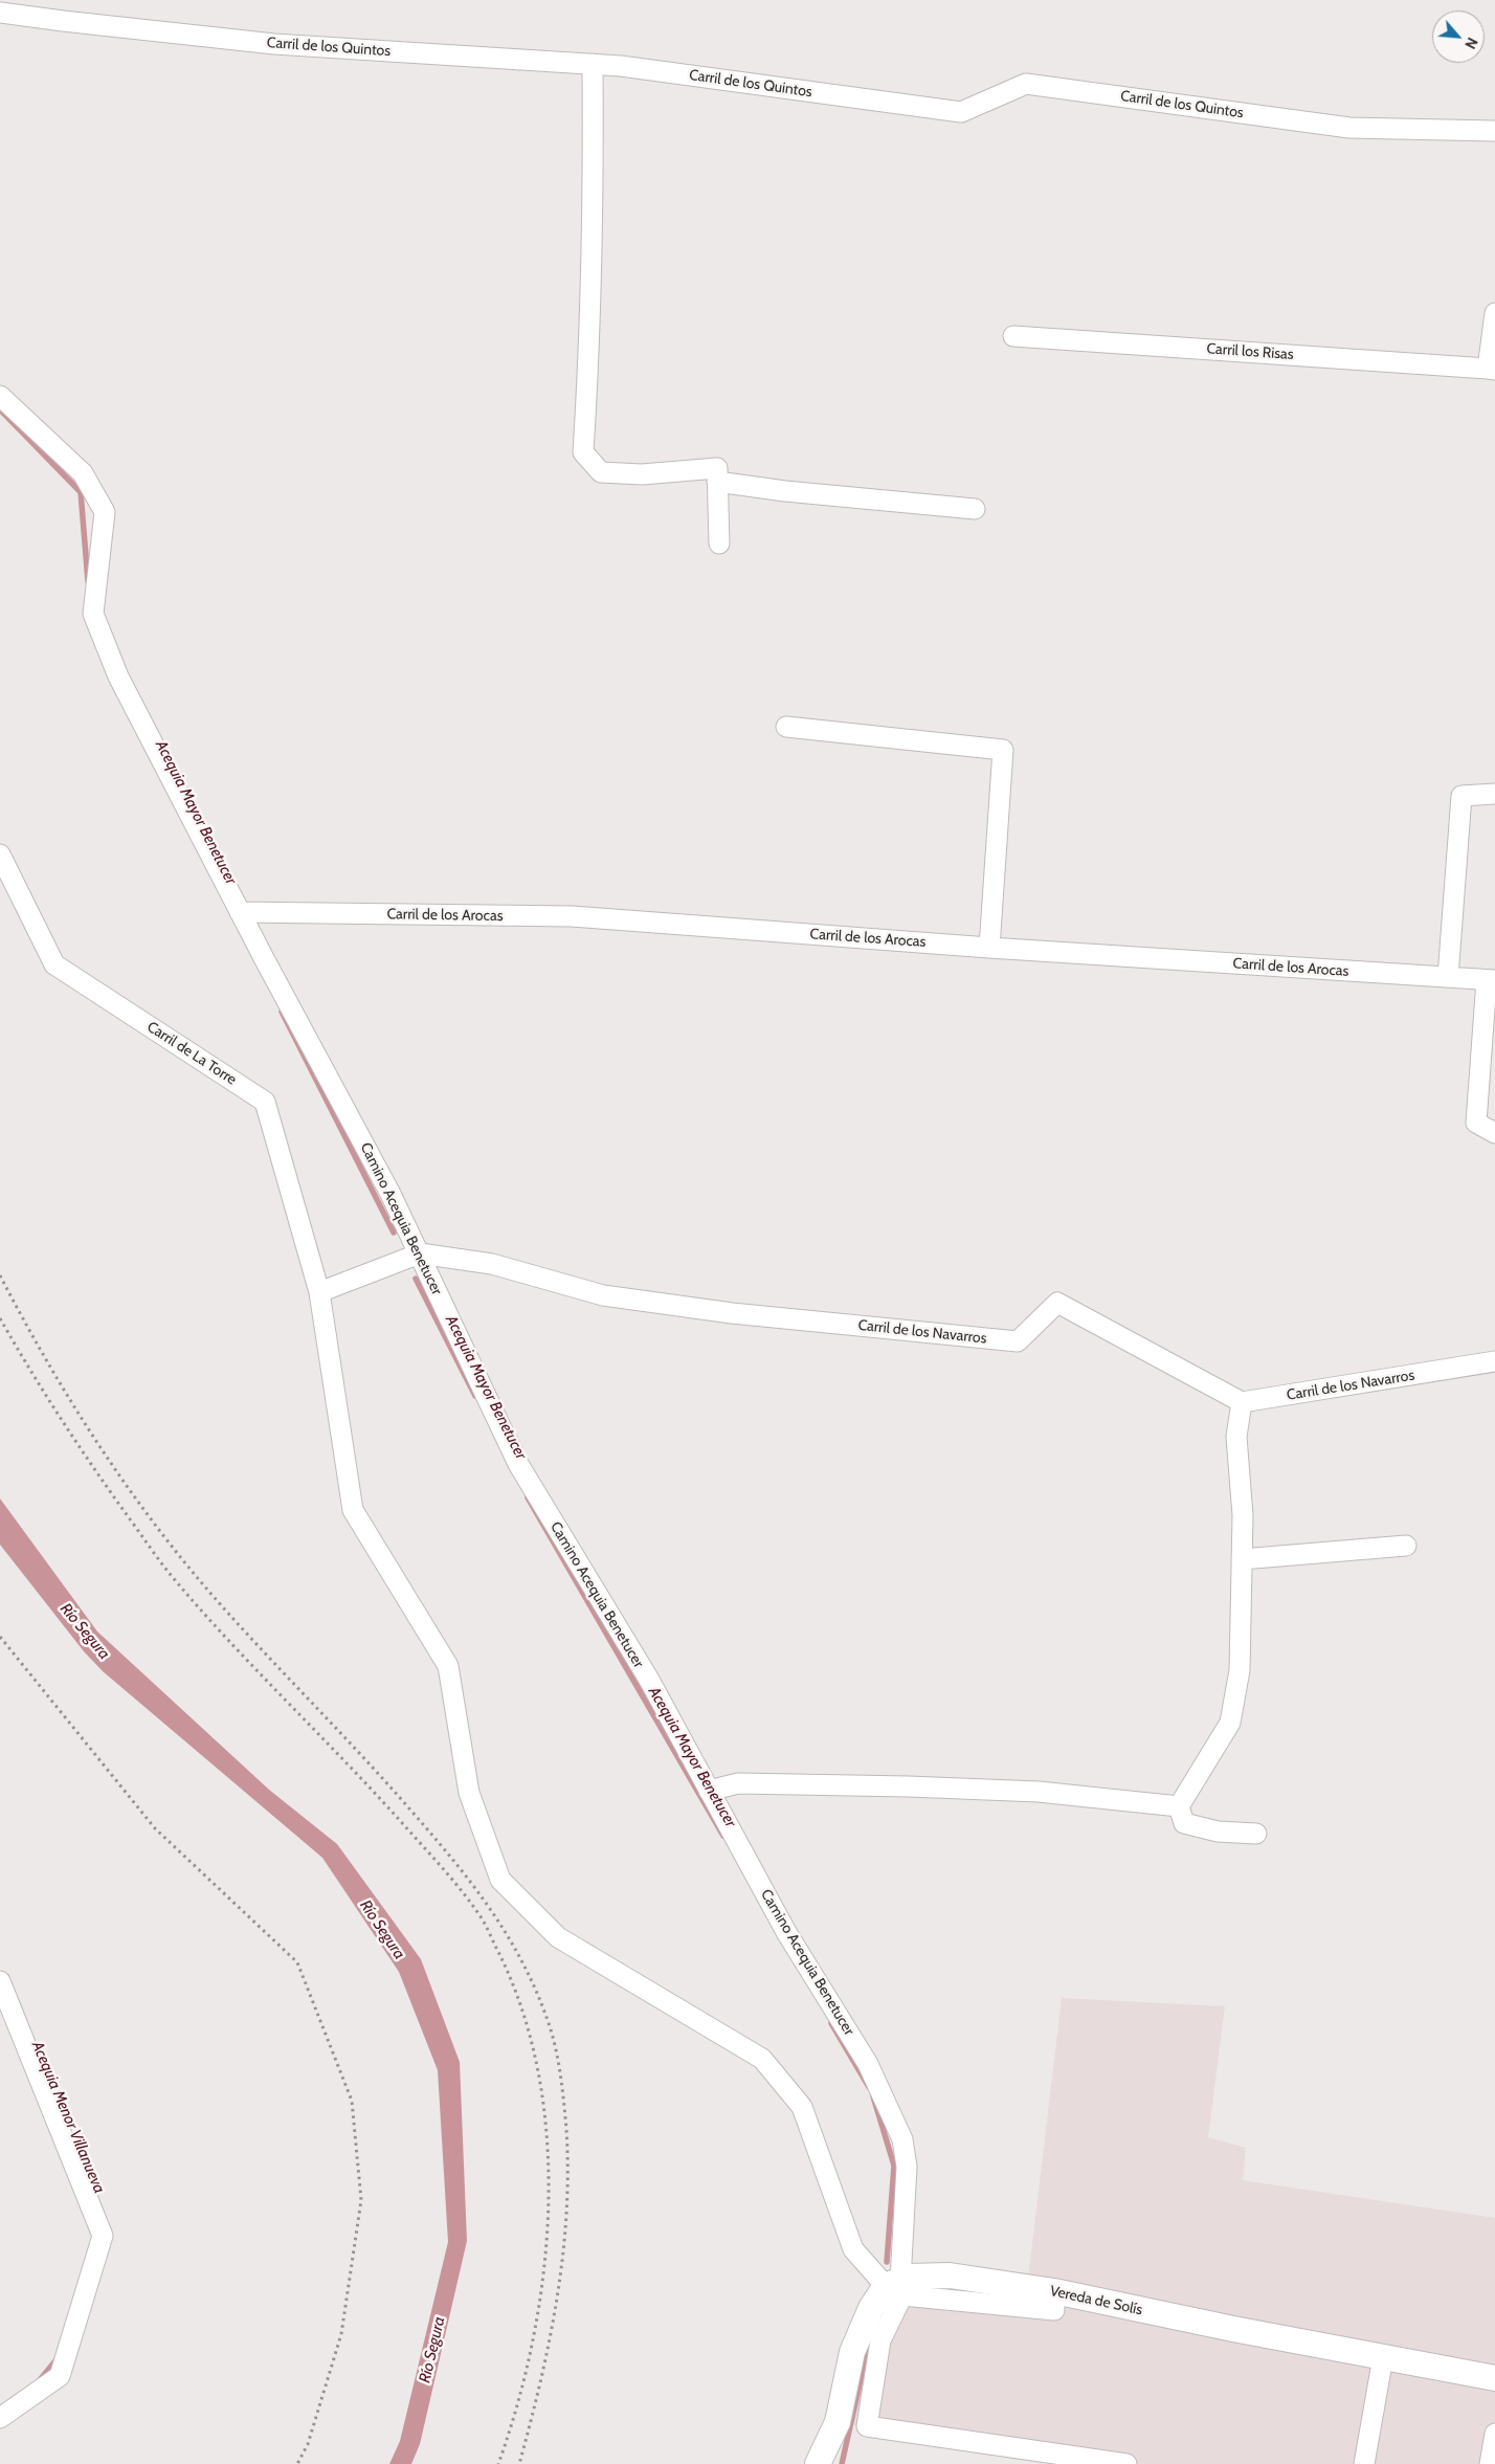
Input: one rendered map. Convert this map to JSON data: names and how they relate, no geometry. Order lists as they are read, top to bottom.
{
  "streets": {
    "street": [
      "Carril de los Quintos",
      "Carril los Risas",
      "Carril de los Arocas",
      "Carril de La Torre",
      "Camino Acequia Benetucer",
      "Carril de los Navarros",
      "Vereda de Solís"
    ]
  },
  "crossings": [
    ["Carril de los Arocas", "Camino Acequia Benetucer"],
    ["Carril de La Torre", "Camino Acequia Benetucer"],
    ["Carril de La Torre", "Carril de los Navarros"],
    ["Carril de La Torre", "Vereda de Solís"],
    ["Camino Acequia Benetucer", "Carril de los Navarros"],
    ["Camino Acequia Benetucer", "Vereda de Solís"]
  ],
  "water": ["Acequia Mayor Benetucer", "Río Segura", "Acequia Menor Villanueva"],
  "north": "bottom right"
}
